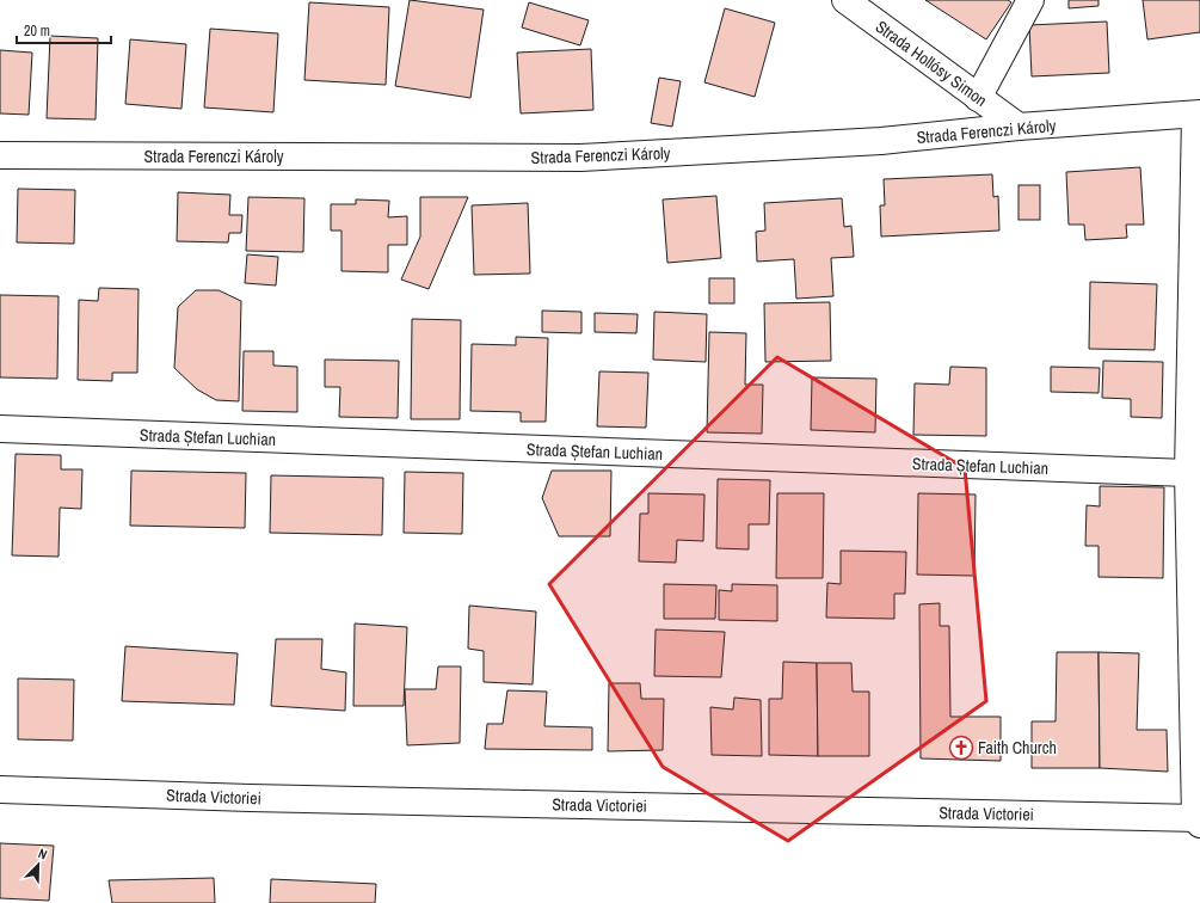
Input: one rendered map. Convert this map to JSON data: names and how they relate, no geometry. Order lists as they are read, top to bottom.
{
  "streets": {
    "street": [
      "Strada Hollósy Simon",
      "Strada Ferenczi Károly",
      "Strada Ștefan Luchian",
      "Strada Victoriei"
    ]
  },
  "crossings": [
    ["Strada Hollósy Simon", "Strada Ferenczi Károly"]
  ],
  "places": {
    "church": ["Faith Church"]
  },
  "scale_bar": "20 m",
  "north": "top right"
}
